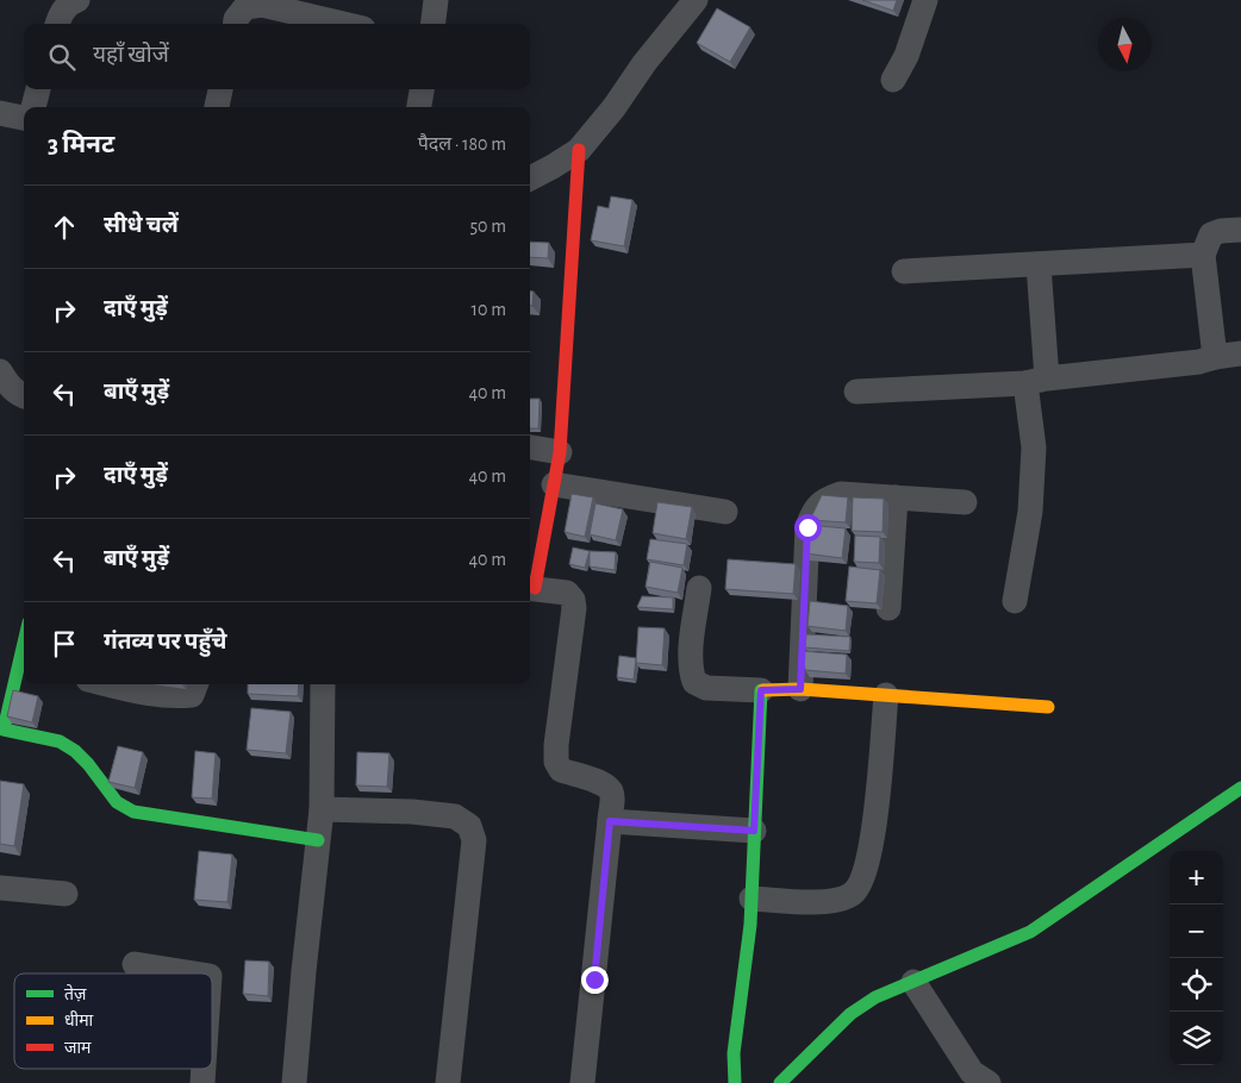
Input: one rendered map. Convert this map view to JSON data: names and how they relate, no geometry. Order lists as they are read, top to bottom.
{
  "legend": ["तेज़", "धीमा", "जाम"],
  "north": "bottom",
  "page": {
    "search": "यहाँ खोजें",
    "heading": ["3 मिनट", "पैदल · 180 m"],
    "list": [
      ["सीधे चलें", "50 m"],
      ["दाएँ मुड़ें", "10 m"],
      ["बाएँ मुड़ें", "40 m"],
      ["दाएँ मुड़ें", "40 m"],
      ["बाएँ मुड़ें", "40 m"],
      "गंतव्य पर पहुँचे"
    ],
    "map_buttons": ["+", "−"]
  }
}
